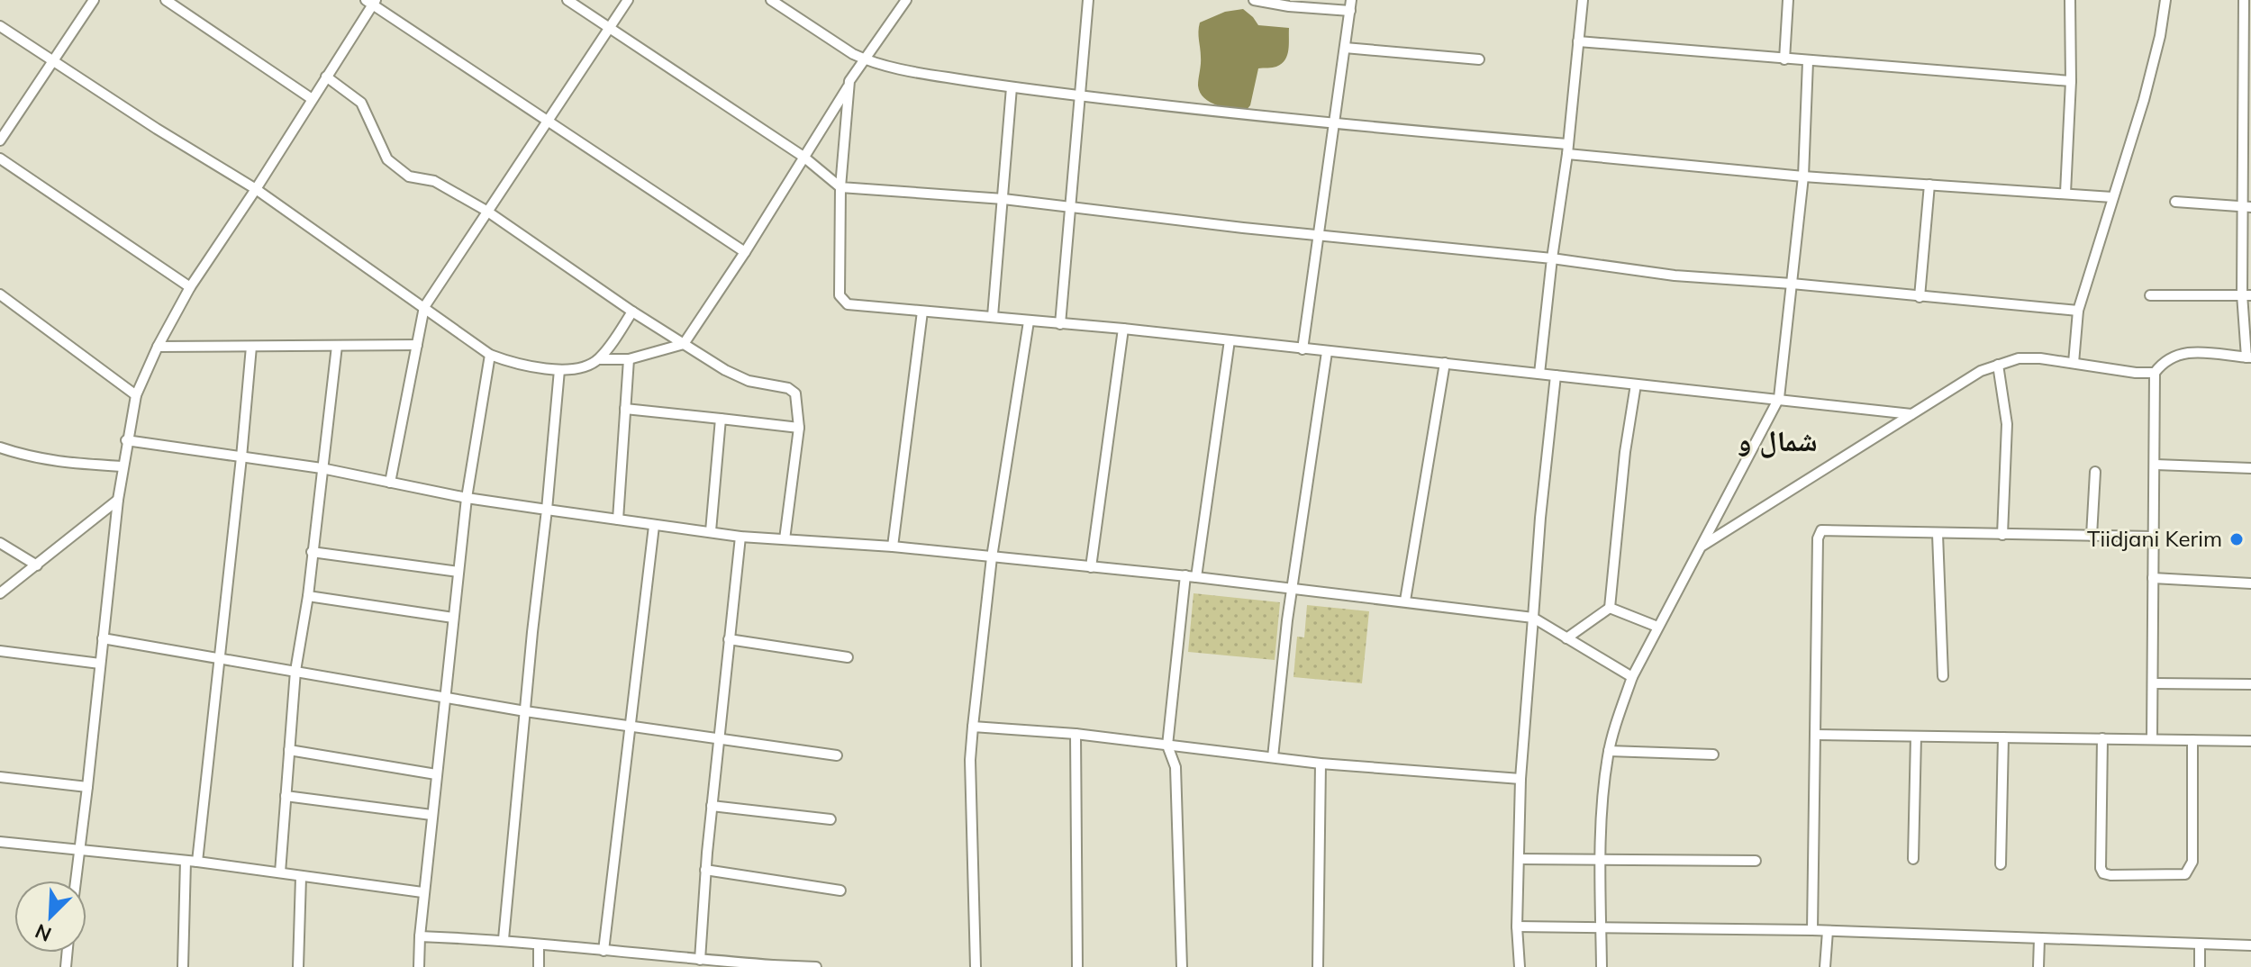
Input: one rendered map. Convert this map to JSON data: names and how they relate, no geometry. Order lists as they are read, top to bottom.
{
  "districts": ["شمال و"],
  "places": ["Tiidjani Kerim"],
  "north": "bottom left"
}
